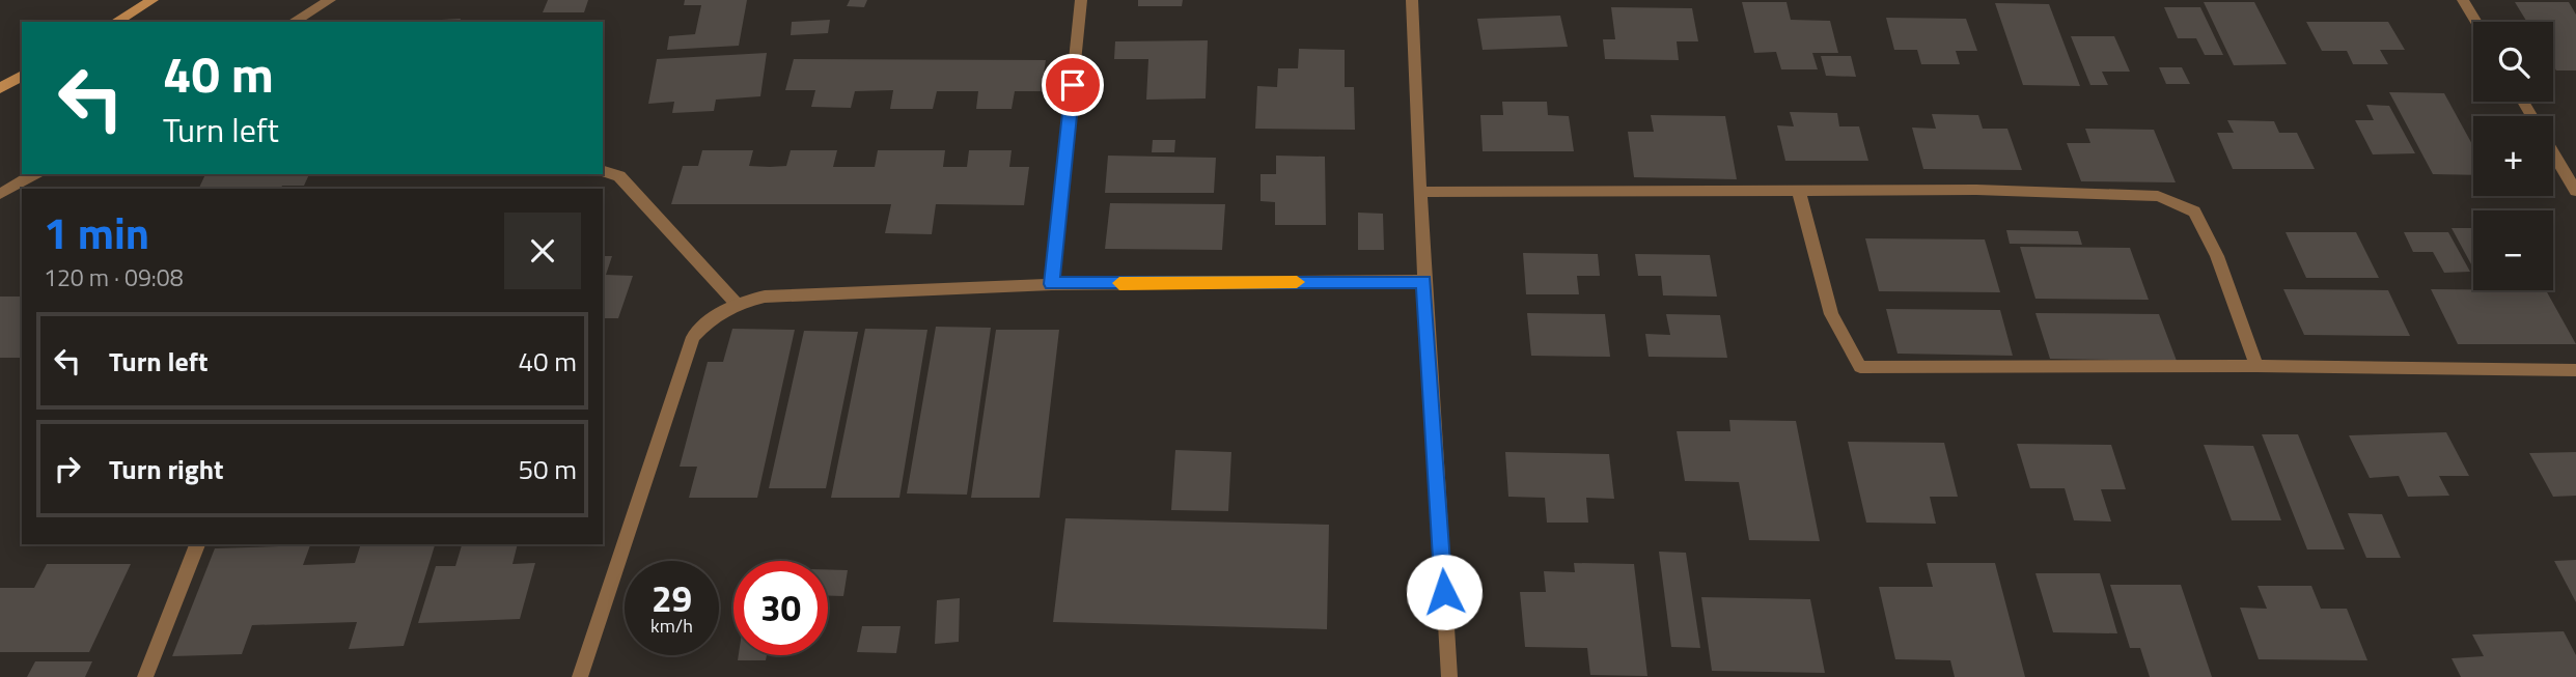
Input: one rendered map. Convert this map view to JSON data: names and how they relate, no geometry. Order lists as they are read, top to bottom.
{
  "page": {
    "map_buttons": ["+", "−"],
    "turn": ["40 m", "Turn left"],
    "heading": ["1 min", "120 m · 09:08"],
    "list": [
      {
        "name": "Turn left",
        "value": "40 m"
      },
      {
        "name": "Turn right",
        "value": "50 m"
      }
    ],
    "speed": "29 km/h",
    "limit": "30"
  }
}
